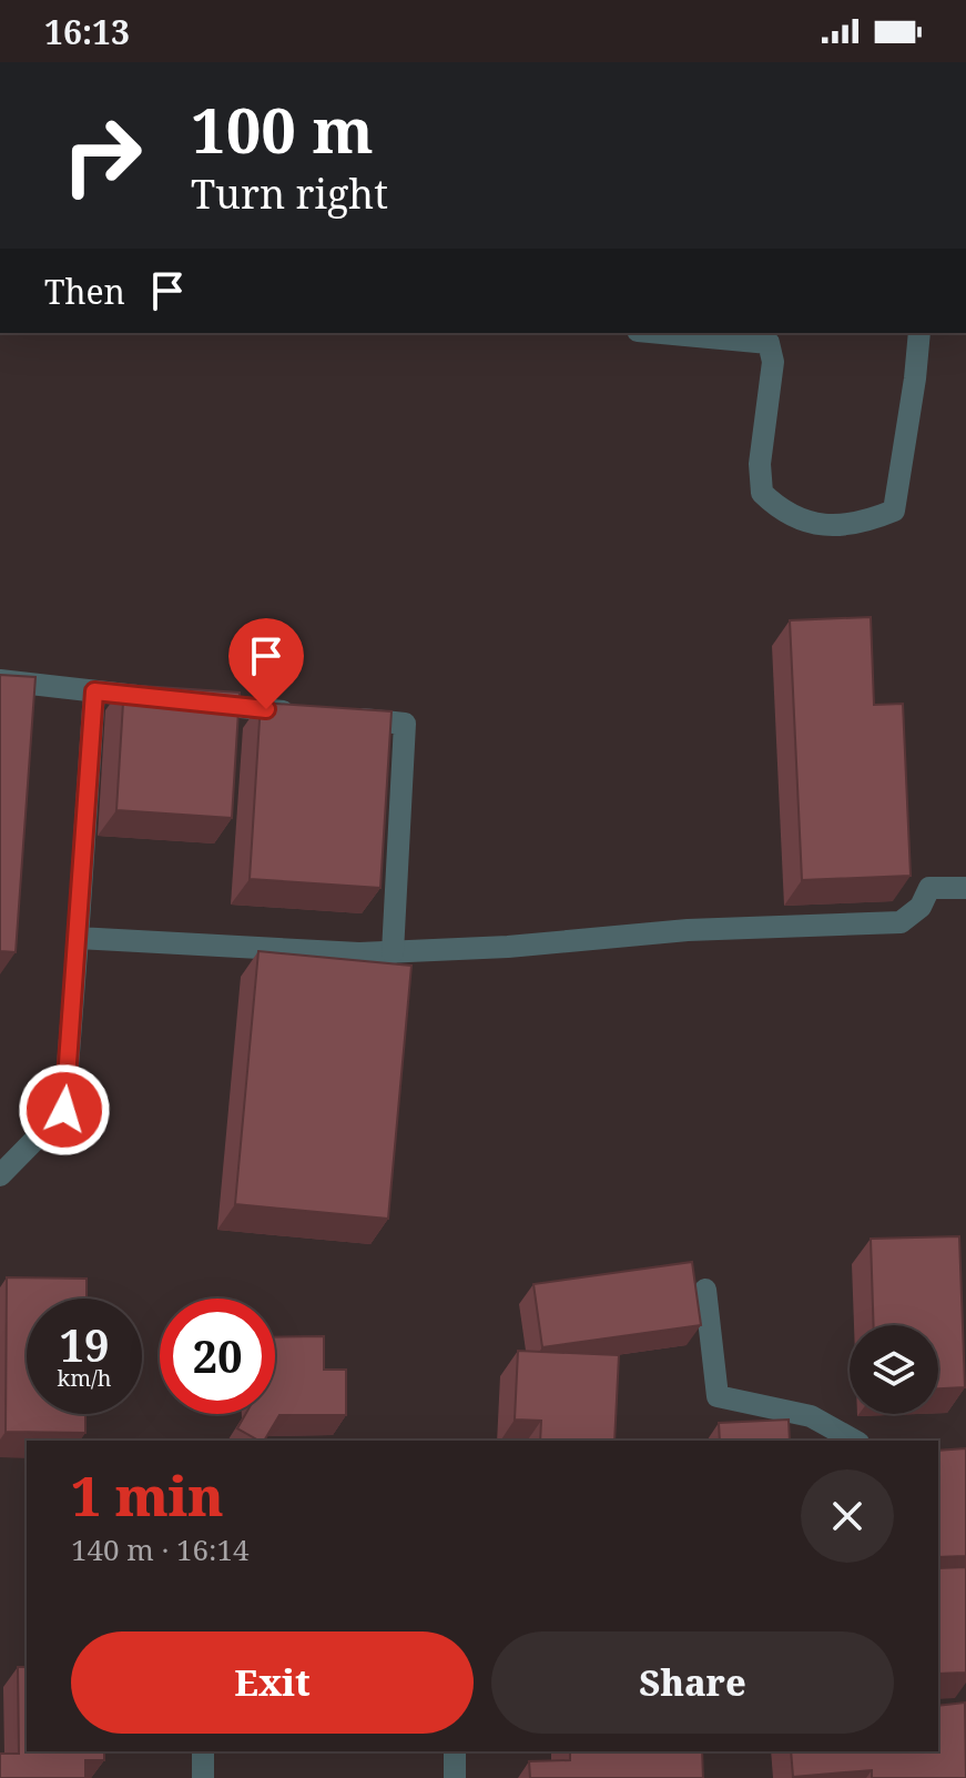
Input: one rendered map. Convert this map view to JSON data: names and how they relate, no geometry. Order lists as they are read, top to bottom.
{
  "page": {
    "status": "16:13",
    "turn": ["100 m", "Turn right"],
    "then": "Then",
    "speed": "19 km/h",
    "limit": "20",
    "heading": ["1 min", "140 m · 16:14"],
    "buttons": ["Exit", "Share"]
  }
}
